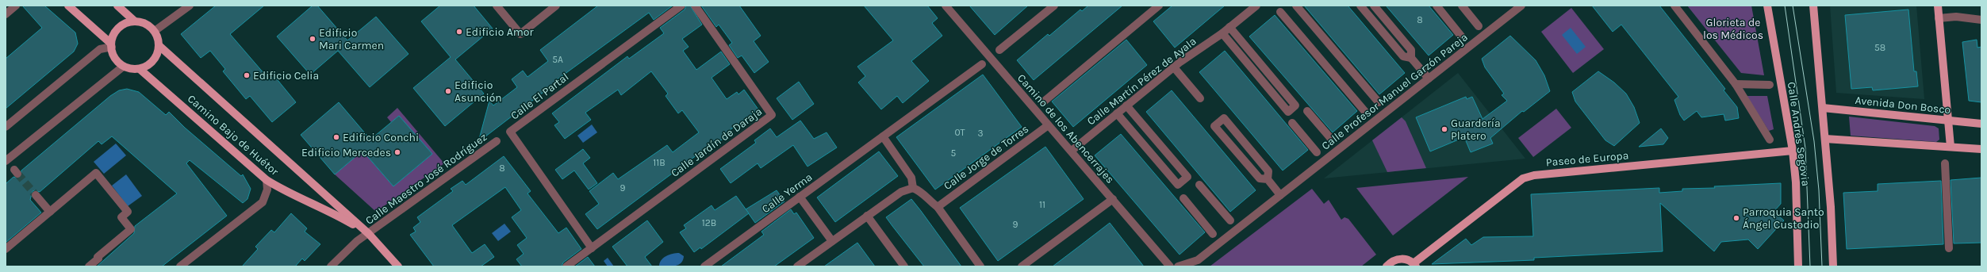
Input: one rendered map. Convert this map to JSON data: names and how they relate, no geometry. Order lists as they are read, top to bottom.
{
  "streets": {
    "main road": [
      "Avenida Don Bosco",
      "Calle Andrés Segovia",
      "Camino Bajo de Huétor",
      "Paseo de Europa"
    ],
    "street": [
      "Calle Martín Pérez de Ayala",
      "Calle Profesor Manuel Garzón Pareja",
      "Calle El Partal",
      "Camino de los Abencerrajes",
      "Calle Jardín de Daraja",
      "Calle Jorge de Torres",
      "Calle Maestro José Rodríguez",
      "Calle Yerma"
    ]
  },
  "crossings": [
    ["Calle Martín Pérez de Ayala", "Camino de los Abencerrajes"],
    ["Calle El Partal", "Calle Jardín de Daraja"],
    ["Avenida Don Bosco", "Calle Andrés Segovia"],
    ["Camino de los Abencerrajes", "Calle Jorge de Torres"],
    ["Calle Andrés Segovia", "Paseo de Europa"],
    ["Camino Bajo de Huétor", "Calle Maestro José Rodríguez"]
  ],
  "parks": ["Glorieta de los Médicos"],
  "places": [
    "Edificio Amor",
    "Edificio Mari Carmen",
    "Edificio Celia",
    "Edificio Asunción",
    "Guardería Platero",
    "Edificio Conchi",
    "Edificio Mercedes",
    "Parroquia Santo Ángel Custodio"
  ],
  "house_numbers": [
    "8",
    "58",
    "5A",
    "0T",
    "3",
    "5",
    "11B",
    "8",
    "9",
    "11",
    "12B",
    "9"
  ]
}
